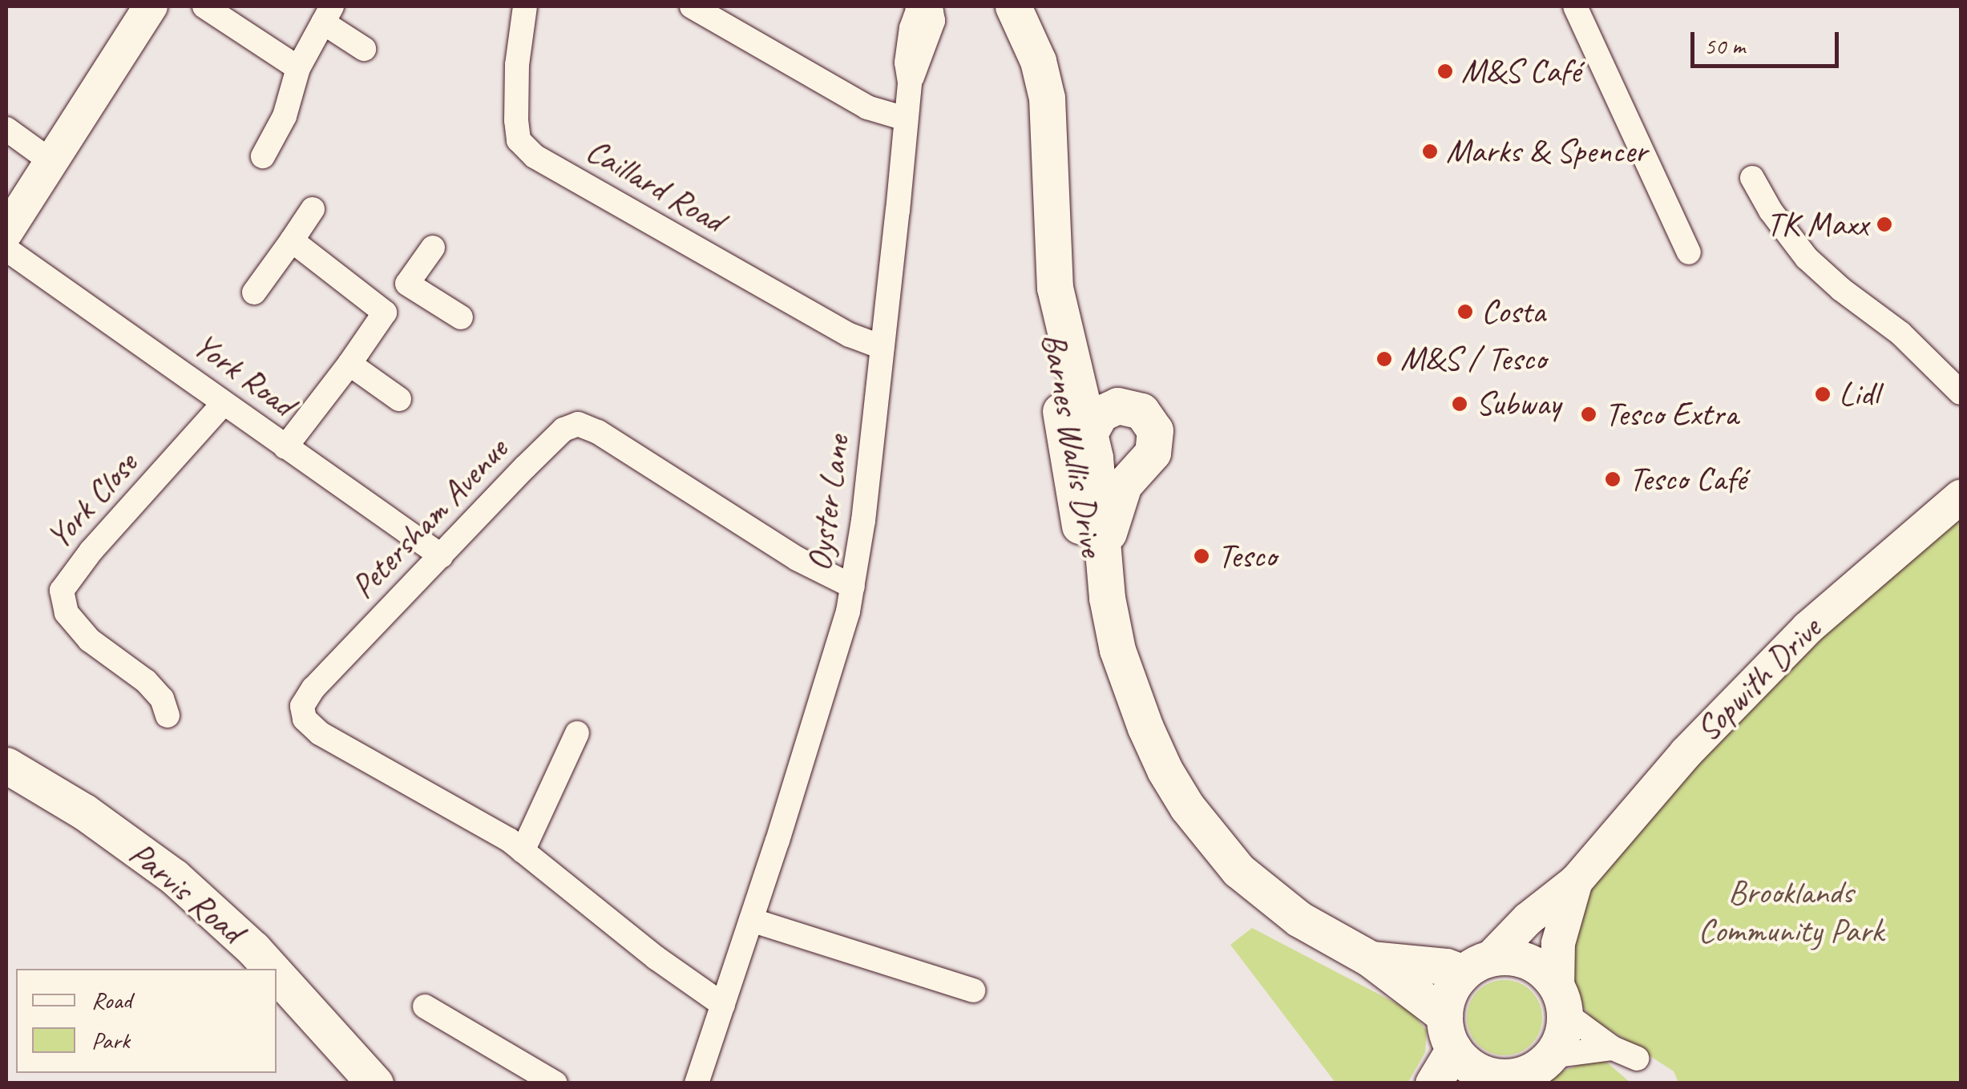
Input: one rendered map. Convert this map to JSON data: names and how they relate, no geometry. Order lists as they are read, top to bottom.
{
  "streets": {
    "main road": ["Barnes Wallis Drive", "Sopwith Drive", "Parvis Road"],
    "street": [
      "Caillard Road",
      "York Road",
      "York Close",
      "Oyster Lane",
      "Petersham Avenue"
    ]
  },
  "crossings": [
    ["Caillard Road", "Oyster Lane"],
    ["York Road", "York Close"],
    ["York Road", "Petersham Avenue"],
    ["Barnes Wallis Drive", "Sopwith Drive"],
    ["Oyster Lane", "Petersham Avenue"]
  ],
  "parks": ["Brooklands Community Park"],
  "places": [
    "M&S Café",
    "Marks & Spencer",
    "TK Maxx",
    "Costa",
    "M&S / Tesco",
    "Lidl",
    "Subway",
    "Tesco Extra",
    "Tesco Café",
    "Tesco"
  ],
  "legend": ["Road", "Park"],
  "scale_bar": "50 m"
}
